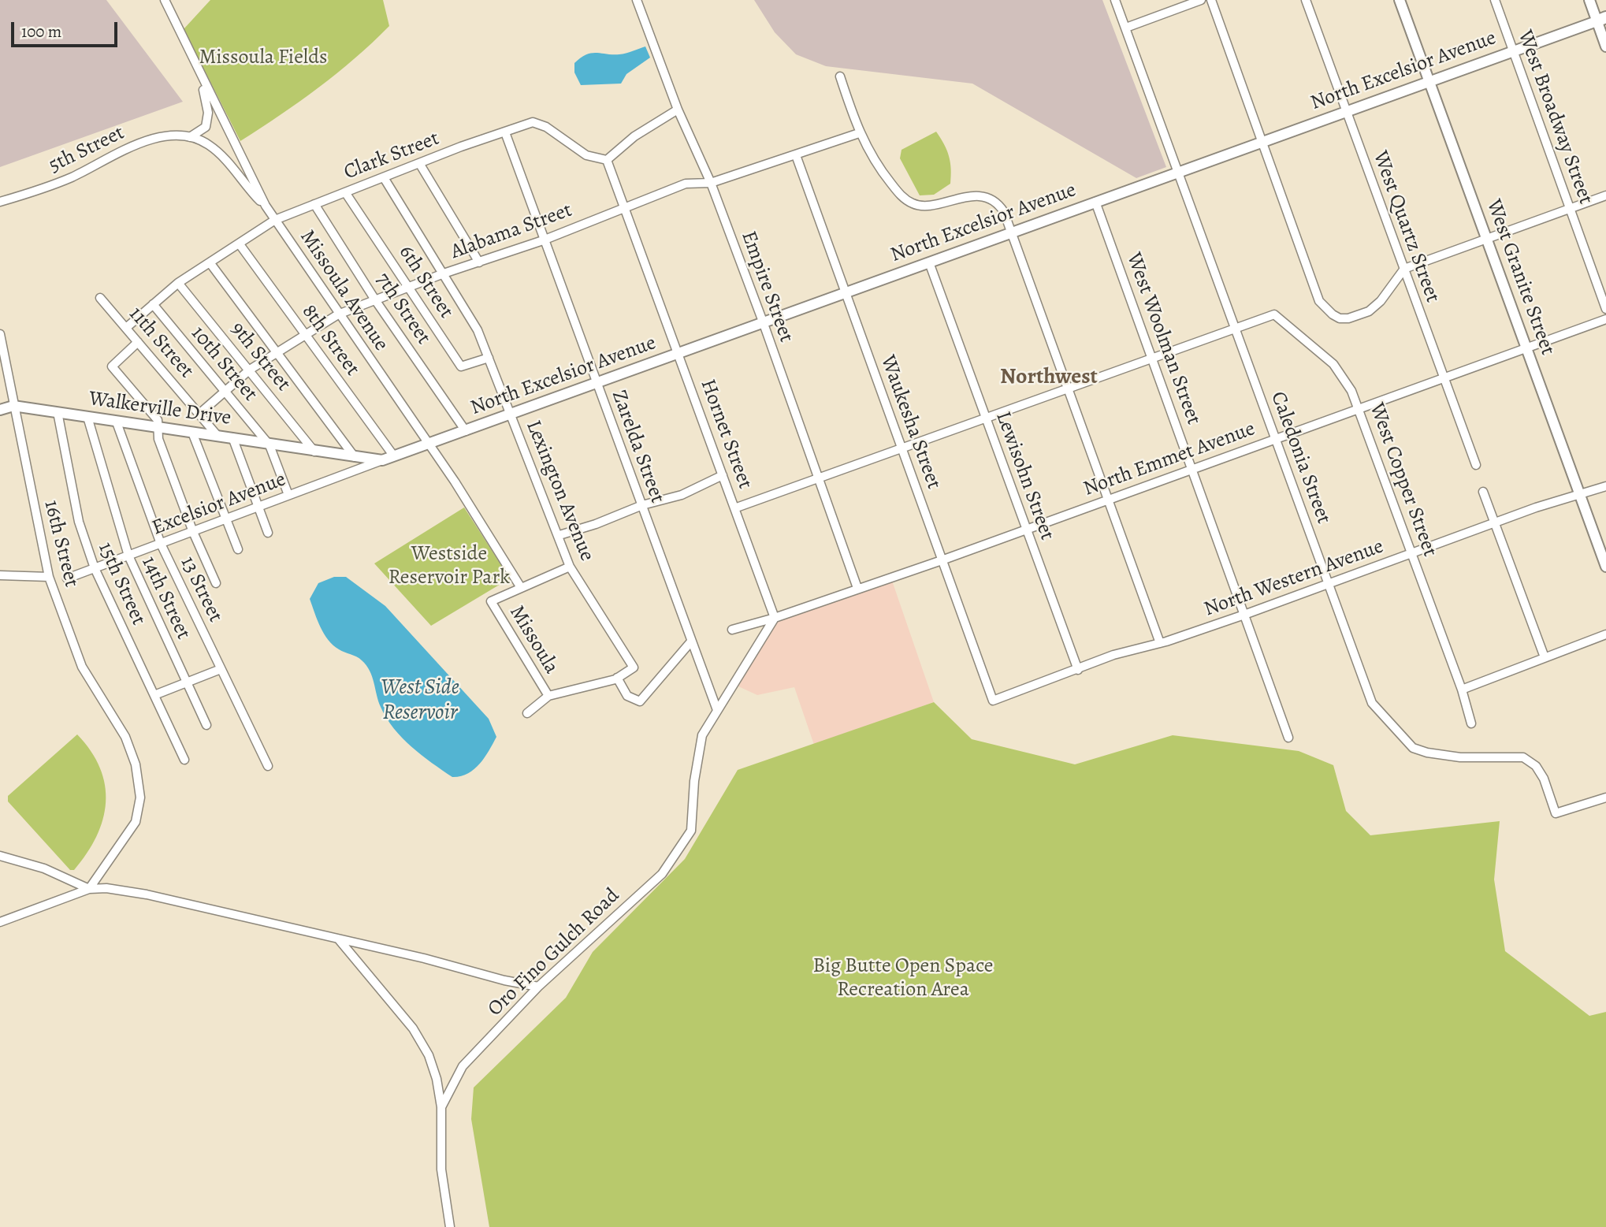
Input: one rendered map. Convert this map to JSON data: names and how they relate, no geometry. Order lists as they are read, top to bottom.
{
  "streets": {
    "street": [
      "North Excelsior Avenue",
      "West Broadway Street",
      "5th Street",
      "Clark Street",
      "West Quartz Street",
      "Alabama Street",
      "West Granite Street",
      "6th Street",
      "Empire Street",
      "Missoula Avenue",
      "7th Street",
      "West Woolman Street",
      "8th Street",
      "11th Street",
      "9th Street",
      "10th Street",
      "Walkerville Drive",
      "Waukesha Street",
      "Hornet Street",
      "Zarelda Street",
      "Caledonia Street",
      "North Emmet Avenue",
      "Lewisohn Street",
      "West Copper Street",
      "Lexington Avenue",
      "Excelsior Avenue",
      "16th Street",
      "North Western Avenue",
      "15th Street",
      "13 Street",
      "14th Street",
      "Missoula",
      "Oro Fino Gulch Road"
    ]
  },
  "crossings": [
    ["North Excelsior Avenue", "West Broadway Street"],
    ["North Excelsior Avenue", "West Quartz Street"],
    ["North Excelsior Avenue", "West Granite Street"],
    ["North Excelsior Avenue", "Empire Street"],
    ["North Excelsior Avenue", "Missoula Avenue"],
    ["North Excelsior Avenue", "7th Street"],
    ["North Excelsior Avenue", "West Woolman Street"],
    ["North Excelsior Avenue", "8th Street"],
    ["North Excelsior Avenue", "Walkerville Drive"],
    ["North Excelsior Avenue", "Waukesha Street"],
    ["North Excelsior Avenue", "Hornet Street"],
    ["North Excelsior Avenue", "Zarelda Street"],
    ["North Excelsior Avenue", "Caledonia Street"],
    ["North Excelsior Avenue", "Lewisohn Street"],
    ["North Excelsior Avenue", "Lexington Avenue"],
    ["North Excelsior Avenue", "Excelsior Avenue"],
    ["5th Street", "Missoula Avenue"],
    ["Clark Street", "6th Street"],
    ["Clark Street", "Missoula Avenue"],
    ["Clark Street", "7th Street"],
    ["Clark Street", "8th Street"],
    ["Clark Street", "11th Street"],
    ["Clark Street", "9th Street"],
    ["Clark Street", "10th Street"],
    ["Clark Street", "Hornet Street"],
    ["Clark Street", "Zarelda Street"],
    ["Clark Street", "Lexington Avenue"],
    ["West Quartz Street", "North Emmet Avenue"],
    ["Alabama Street", "6th Street"],
    ["Alabama Street", "Empire Street"],
    ["Alabama Street", "Missoula Avenue"],
    ["Alabama Street", "7th Street"],
    ["Alabama Street", "8th Street"],
    ["Alabama Street", "11th Street"],
    ["Alabama Street", "9th Street"],
    ["Alabama Street", "10th Street"],
    ["Alabama Street", "Waukesha Street"],
    ["Alabama Street", "Hornet Street"],
    ["Alabama Street", "Zarelda Street"],
    ["Alabama Street", "Lexington Avenue"],
    ["West Granite Street", "North Emmet Avenue"],
    ["West Granite Street", "North Western Avenue"],
    ["6th Street", "Lexington Avenue"],
    ["Empire Street", "North Emmet Avenue"],
    ["Missoula Avenue", "Missoula"],
    ["West Woolman Street", "North Emmet Avenue"],
    ["West Woolman Street", "North Western Avenue"],
    ["11th Street", "Walkerville Drive"],
    ["9th Street", "Walkerville Drive"],
    ["10th Street", "Walkerville Drive"],
    ["10th Street", "Excelsior Avenue"],
    ["Walkerville Drive", "Excelsior Avenue"],
    ["Walkerville Drive", "16th Street"],
    ["Walkerville Drive", "15th Street"],
    ["Walkerville Drive", "13 Street"],
    ["Walkerville Drive", "14th Street"],
    ["Waukesha Street", "North Emmet Avenue"],
    ["Waukesha Street", "North Western Avenue"],
    ["Hornet Street", "North Emmet Avenue"],
    ["Zarelda Street", "Oro Fino Gulch Road"],
    ["Caledonia Street", "North Emmet Avenue"],
    ["Caledonia Street", "West Copper Street"],
    ["Caledonia Street", "North Western Avenue"],
    ["North Emmet Avenue", "Lewisohn Street"],
    ["North Emmet Avenue", "West Copper Street"],
    ["Lewisohn Street", "North Western Avenue"],
    ["West Copper Street", "North Western Avenue"],
    ["Excelsior Avenue", "15th Street"],
    ["Excelsior Avenue", "13 Street"],
    ["Excelsior Avenue", "14th Street"]
  ],
  "districts": ["Northwest"],
  "water": ["West Side Reservoir"],
  "parks": ["Missoula Fields", "Westside Reservoir Park", "Big Butte Open Space Recreation Area"],
  "scale_bar": "100 m"
}
